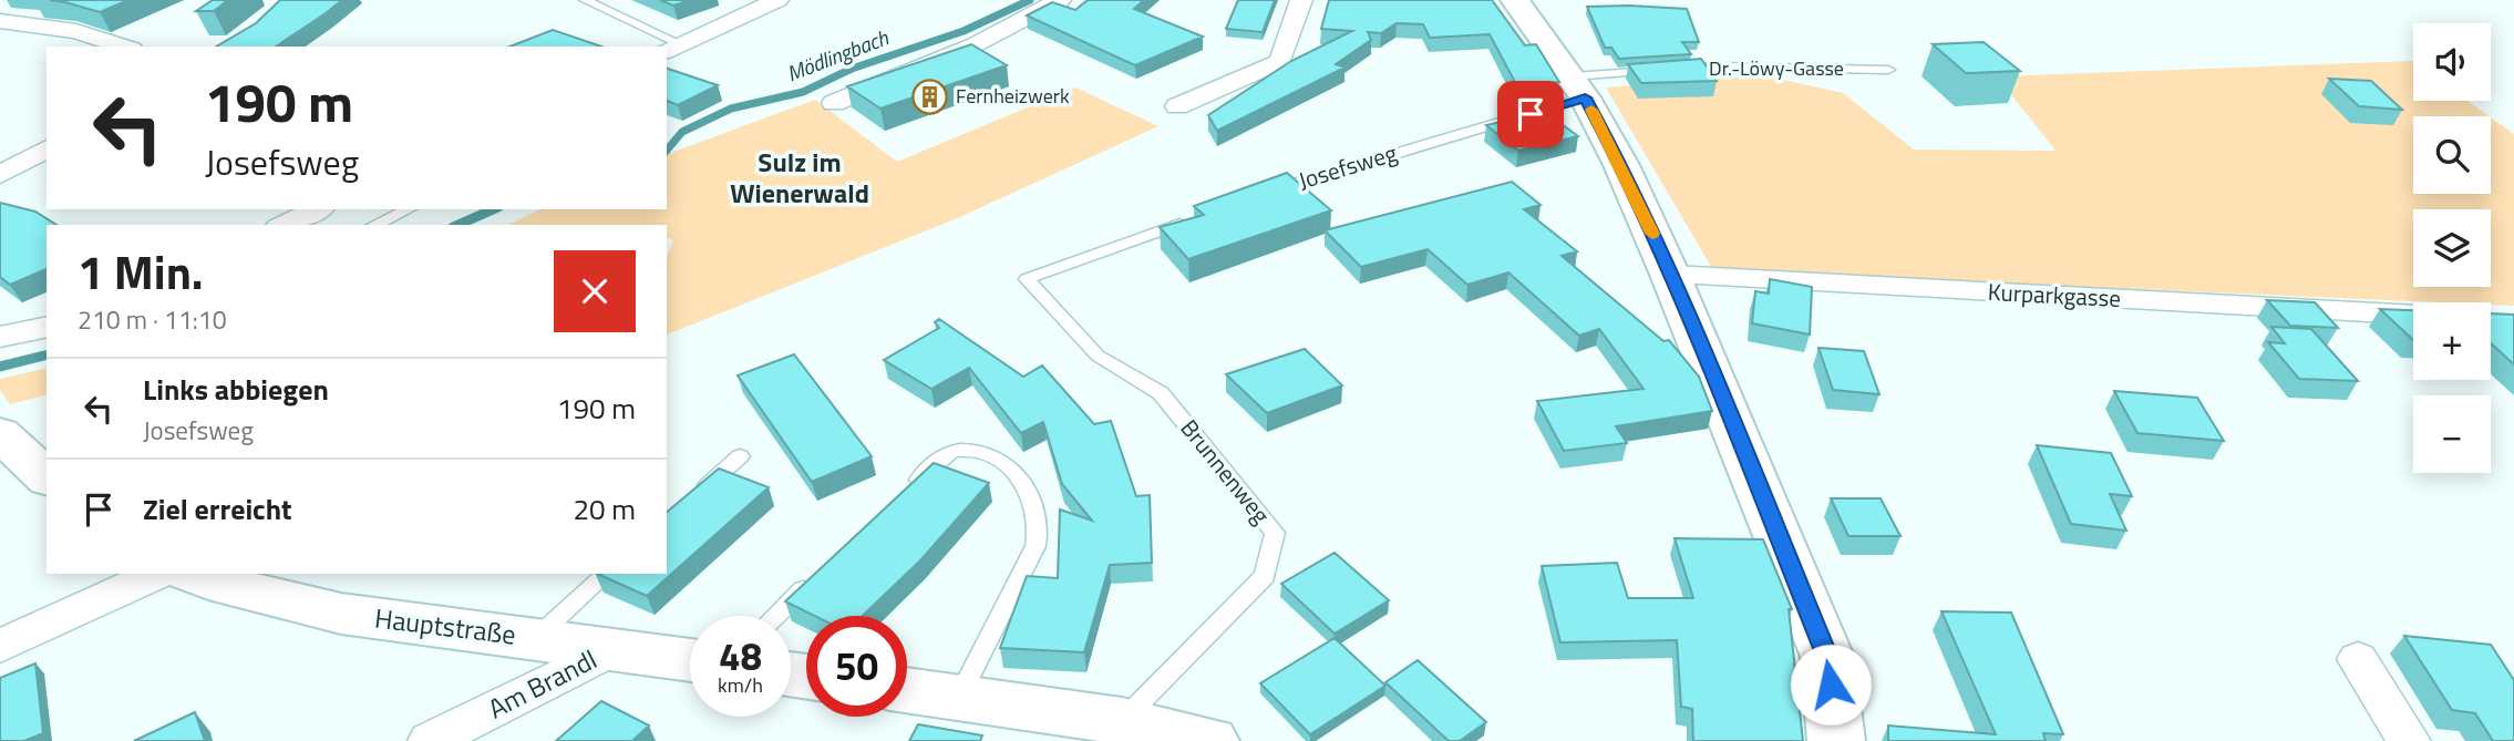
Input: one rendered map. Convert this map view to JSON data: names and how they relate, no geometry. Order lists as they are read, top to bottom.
{
  "streets": {
    "main road": ["Hauptstraße"],
    "street": ["Kurparkgasse", "Am Brandl"],
    "lane": ["Dr.-Löwy-Gasse", "Josefsweg", "Brunnenweg"]
  },
  "crossings": [
    ["Hauptstraße", "Am Brandl"]
  ],
  "districts": ["Sulz im Wienerwald"],
  "water": ["Mödlingbach"],
  "places": {
    "building": ["Fernheizwerk"]
  },
  "page": {
    "map_buttons": ["+", "−"],
    "turn": ["190 m", "Josefsweg"],
    "heading": ["1 Min.", "210 m · 11:10"],
    "list": [
      {
        "name": "Links abbiegen",
        "note": "Josefsweg",
        "value": "190 m"
      },
      {
        "name": "Ziel erreicht",
        "value": "20 m"
      }
    ],
    "speed": "48 km/h",
    "limit": "50"
  }
}
